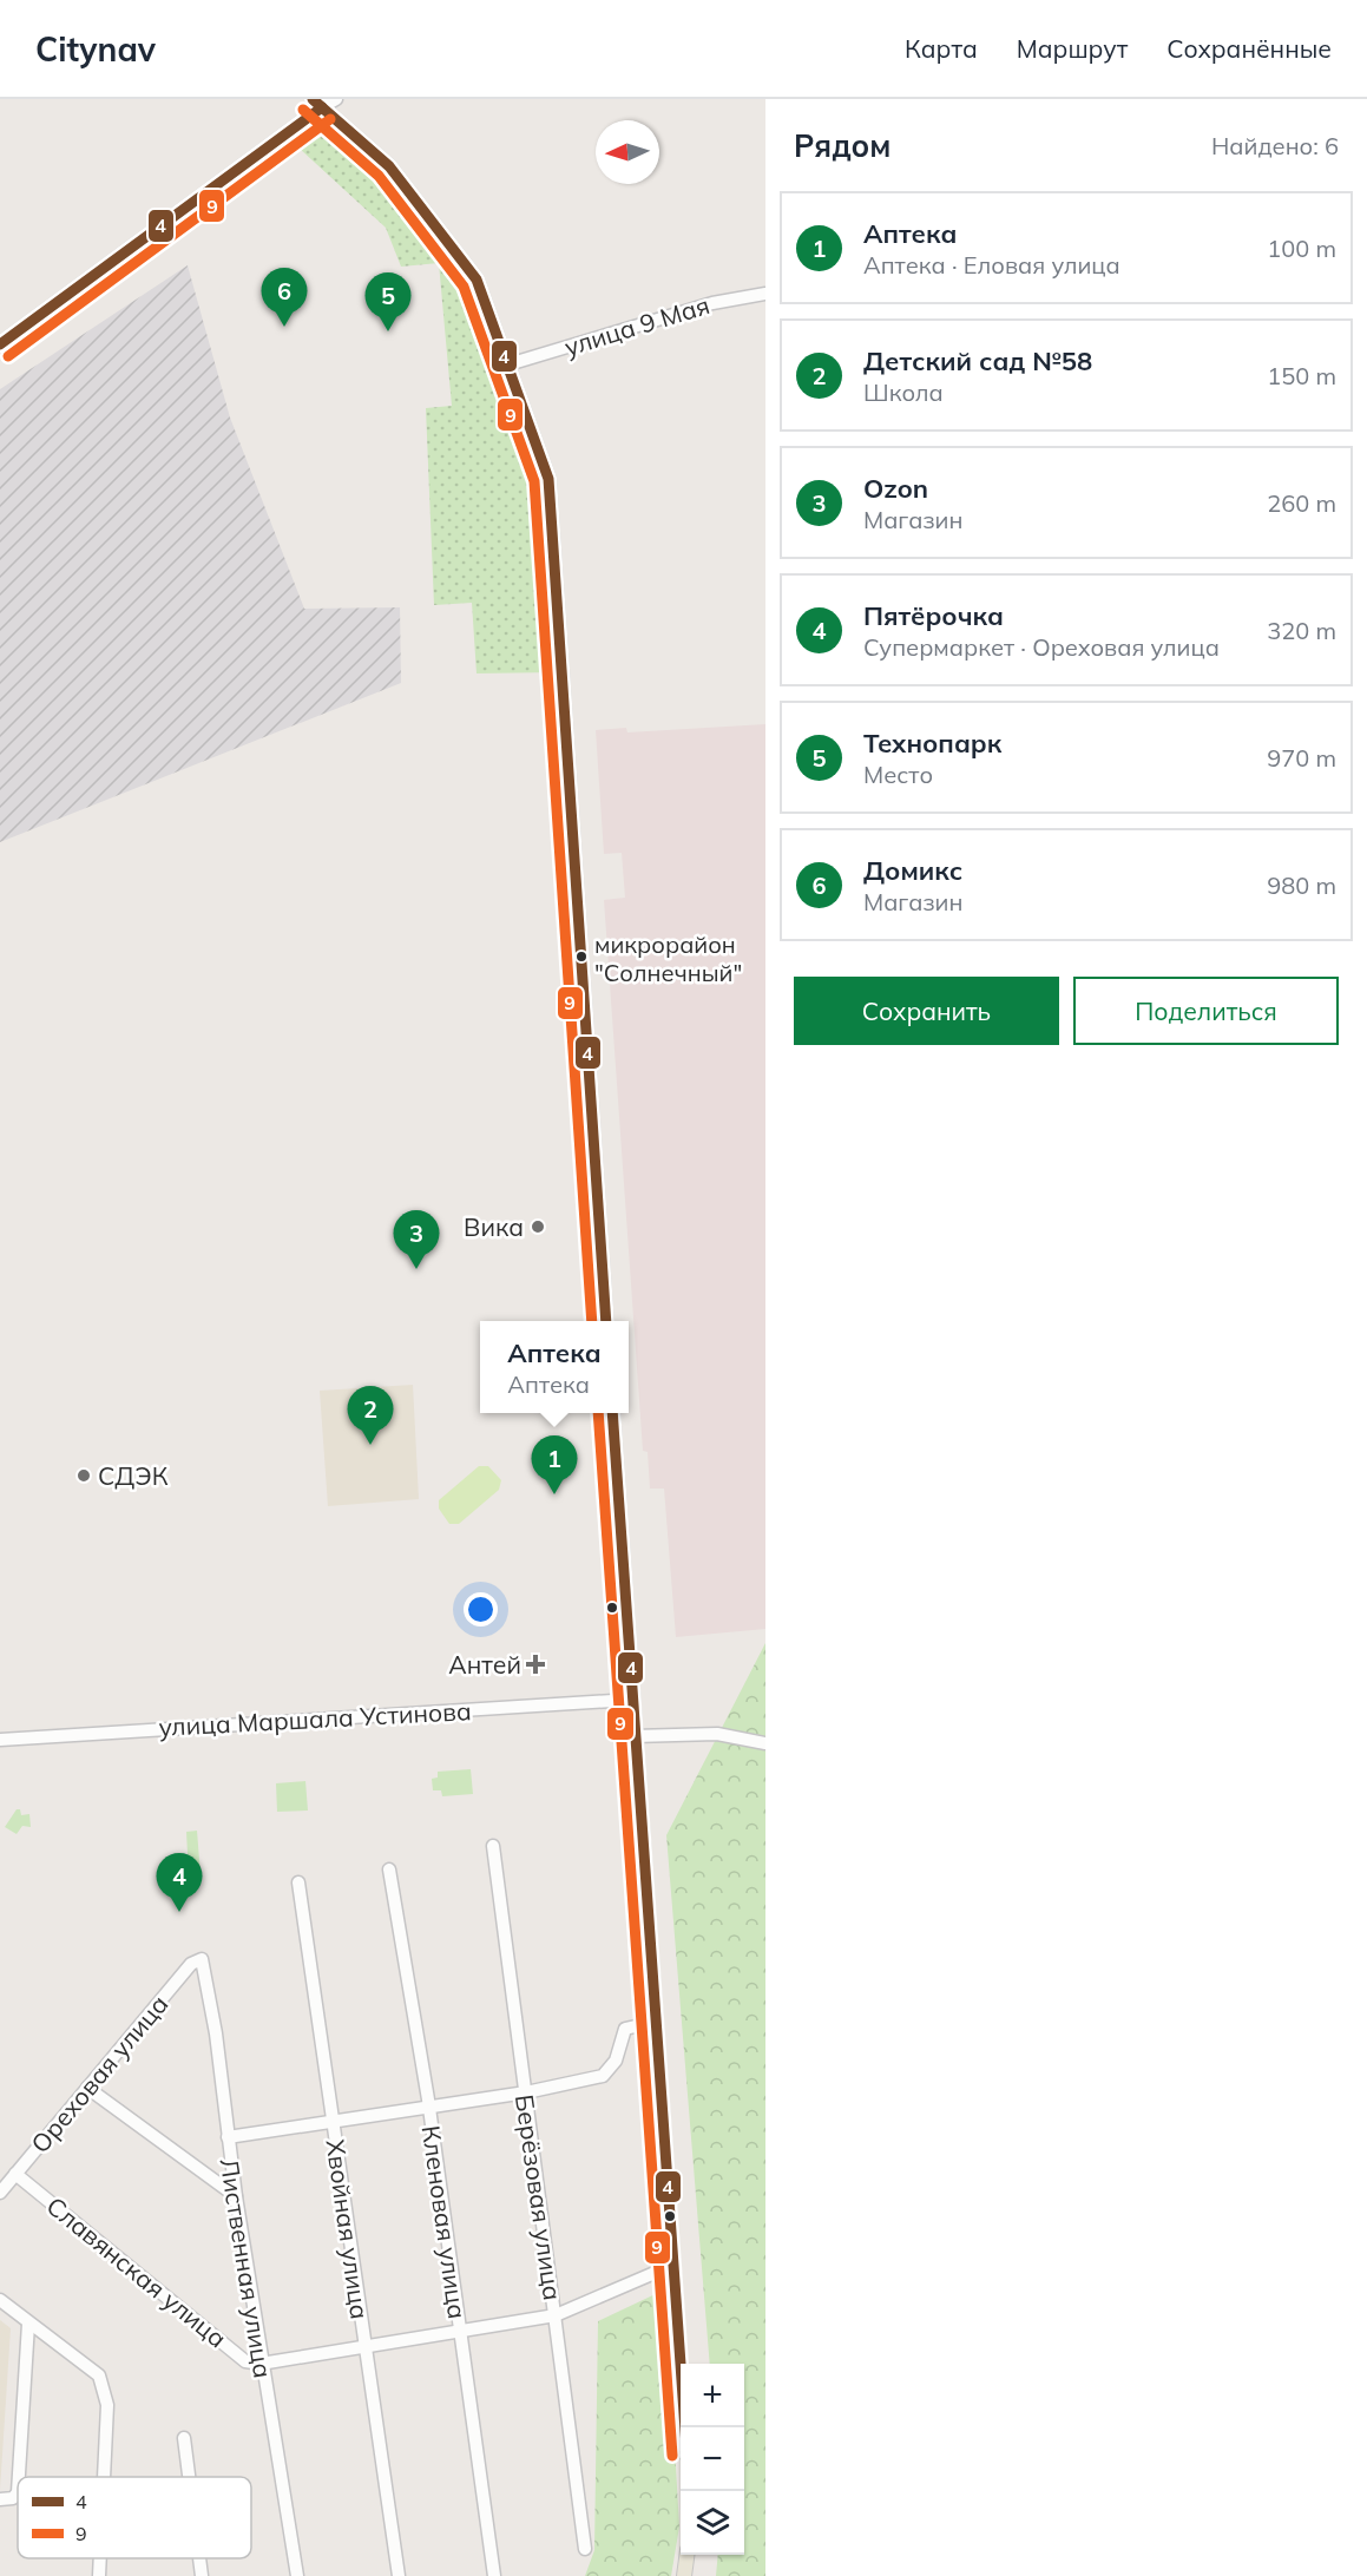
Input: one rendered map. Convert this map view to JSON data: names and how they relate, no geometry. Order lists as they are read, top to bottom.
{
  "streets": {
    "street": [
      "улица 9 Мая",
      "улица Маршала Устинова",
      "Ореховая улица",
      "Берёзовая улица",
      "Кленовая улица",
      "Хвойная улица",
      "Лиственная улица",
      "Славянская улица"
    ]
  },
  "crossings": [
    ["Ореховая улица", "Лиственная улица"],
    ["Ореховая улица", "Славянская улица"],
    ["Лиственная улица", "Славянская улица"]
  ],
  "places": {
    "other": ["микрорайон \"Солнечный\"", "Вика", "СДЭК"],
    "health": ["Антей"]
  },
  "lines": ["transit line 4", "transit line 9"],
  "legend": ["4", "9"],
  "north": "left",
  "page": {
    "header": "Citynav",
    "nav": ["Карта", "Маршрут", "Сохранённые"],
    "heading": ["Рядом", "Найдено: 6"],
    "list": [
      {
        "mark": "1",
        "name": "Аптека",
        "note": "Аптека · Еловая улица",
        "value": "100 m"
      },
      {
        "mark": "2",
        "name": "Детский сад №58",
        "note": "Школа",
        "value": "150 m"
      },
      {
        "mark": "3",
        "name": "Ozon",
        "note": "Магазин",
        "value": "260 m"
      },
      {
        "mark": "4",
        "name": "Пятёрочка",
        "note": "Супермаркет · Ореховая улица",
        "value": "320 m"
      },
      {
        "mark": "5",
        "name": "Технопарк",
        "note": "Место",
        "value": "970 m"
      },
      {
        "mark": "6",
        "name": "Домикс",
        "note": "Магазин",
        "value": "980 m"
      }
    ],
    "pins": [
      "6",
      "5",
      "3",
      "2",
      "1",
      "4"
    ],
    "buttons": ["Сохранить", "Поделиться"],
    "popup": ["Аптека", "Аптека"],
    "map_buttons": ["+", "−"]
  }
}
